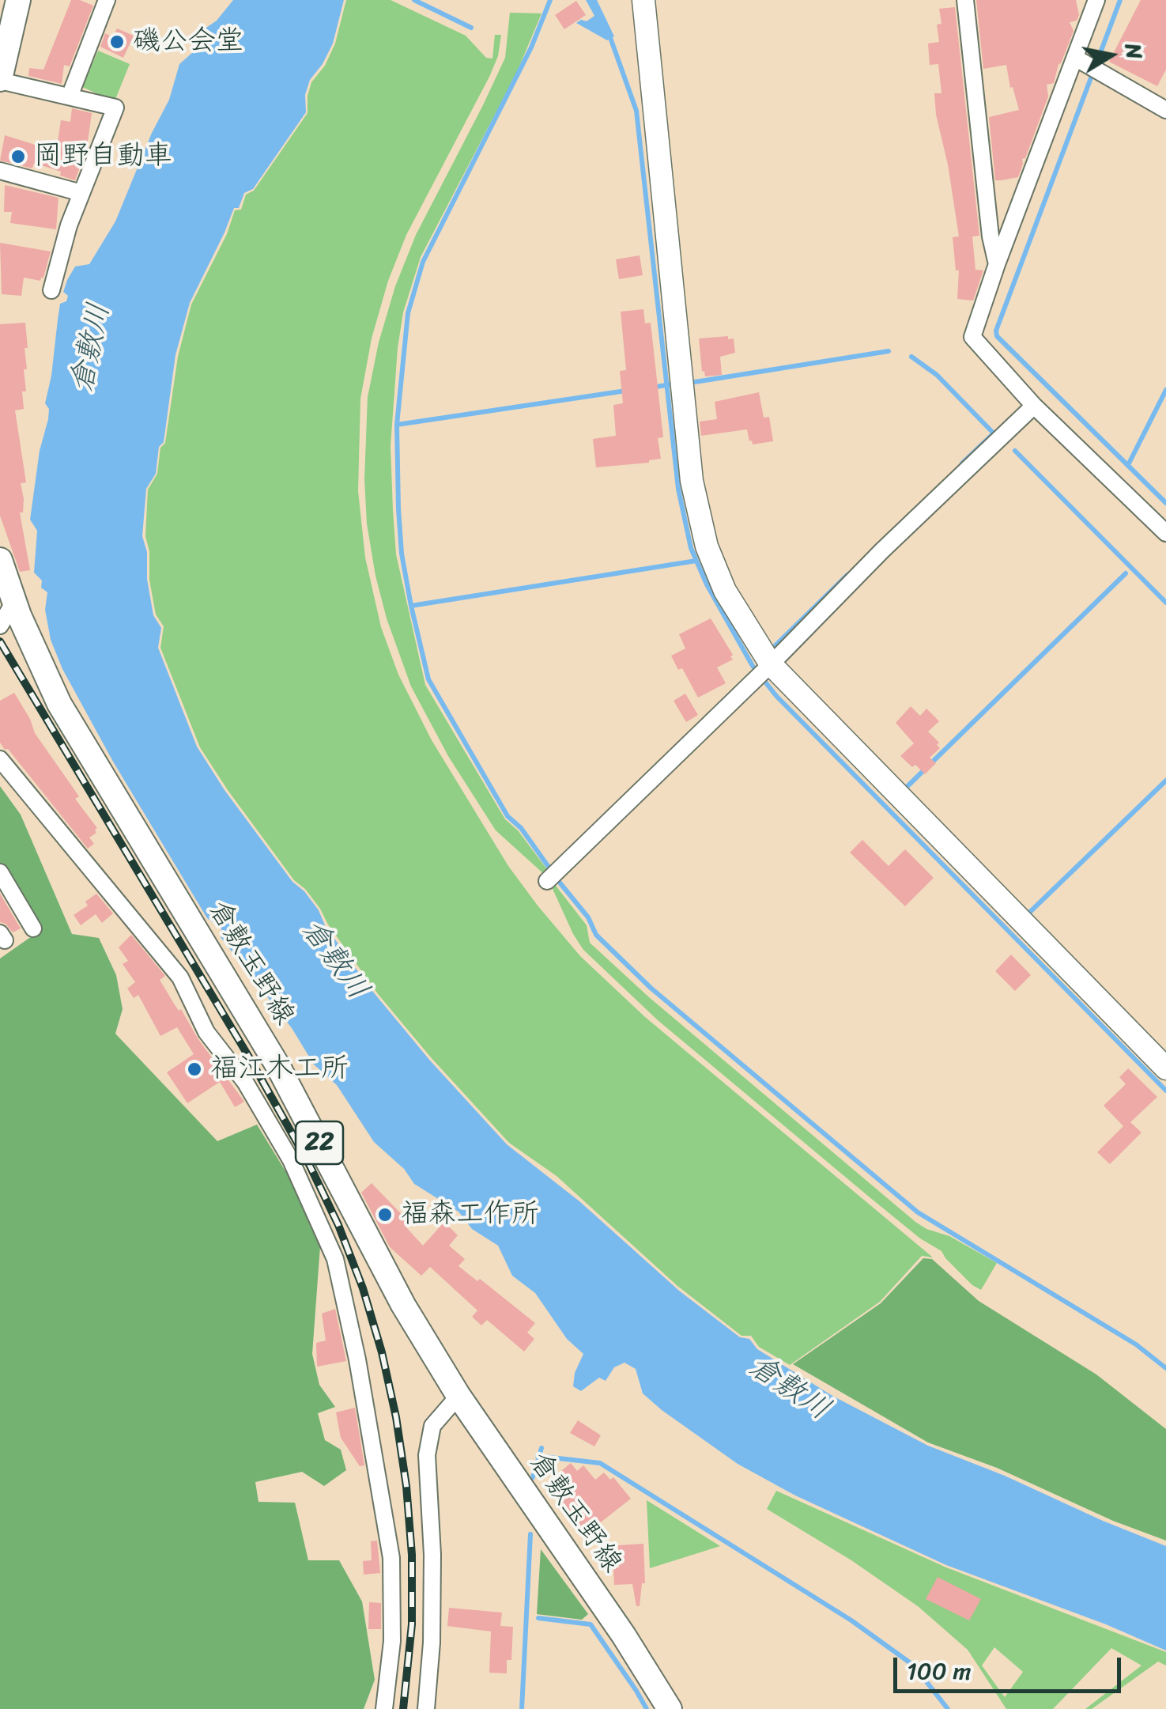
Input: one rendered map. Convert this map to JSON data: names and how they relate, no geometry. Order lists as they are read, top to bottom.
{
  "streets": {
    "main road": ["倉敷玉野線", "22"]
  },
  "water": ["倉敷川"],
  "places": [
    "磯公会堂",
    "岡野自動車",
    "福江木工所",
    "福森工作所"
  ],
  "scale_bar": "100 m",
  "north": "right"
}
